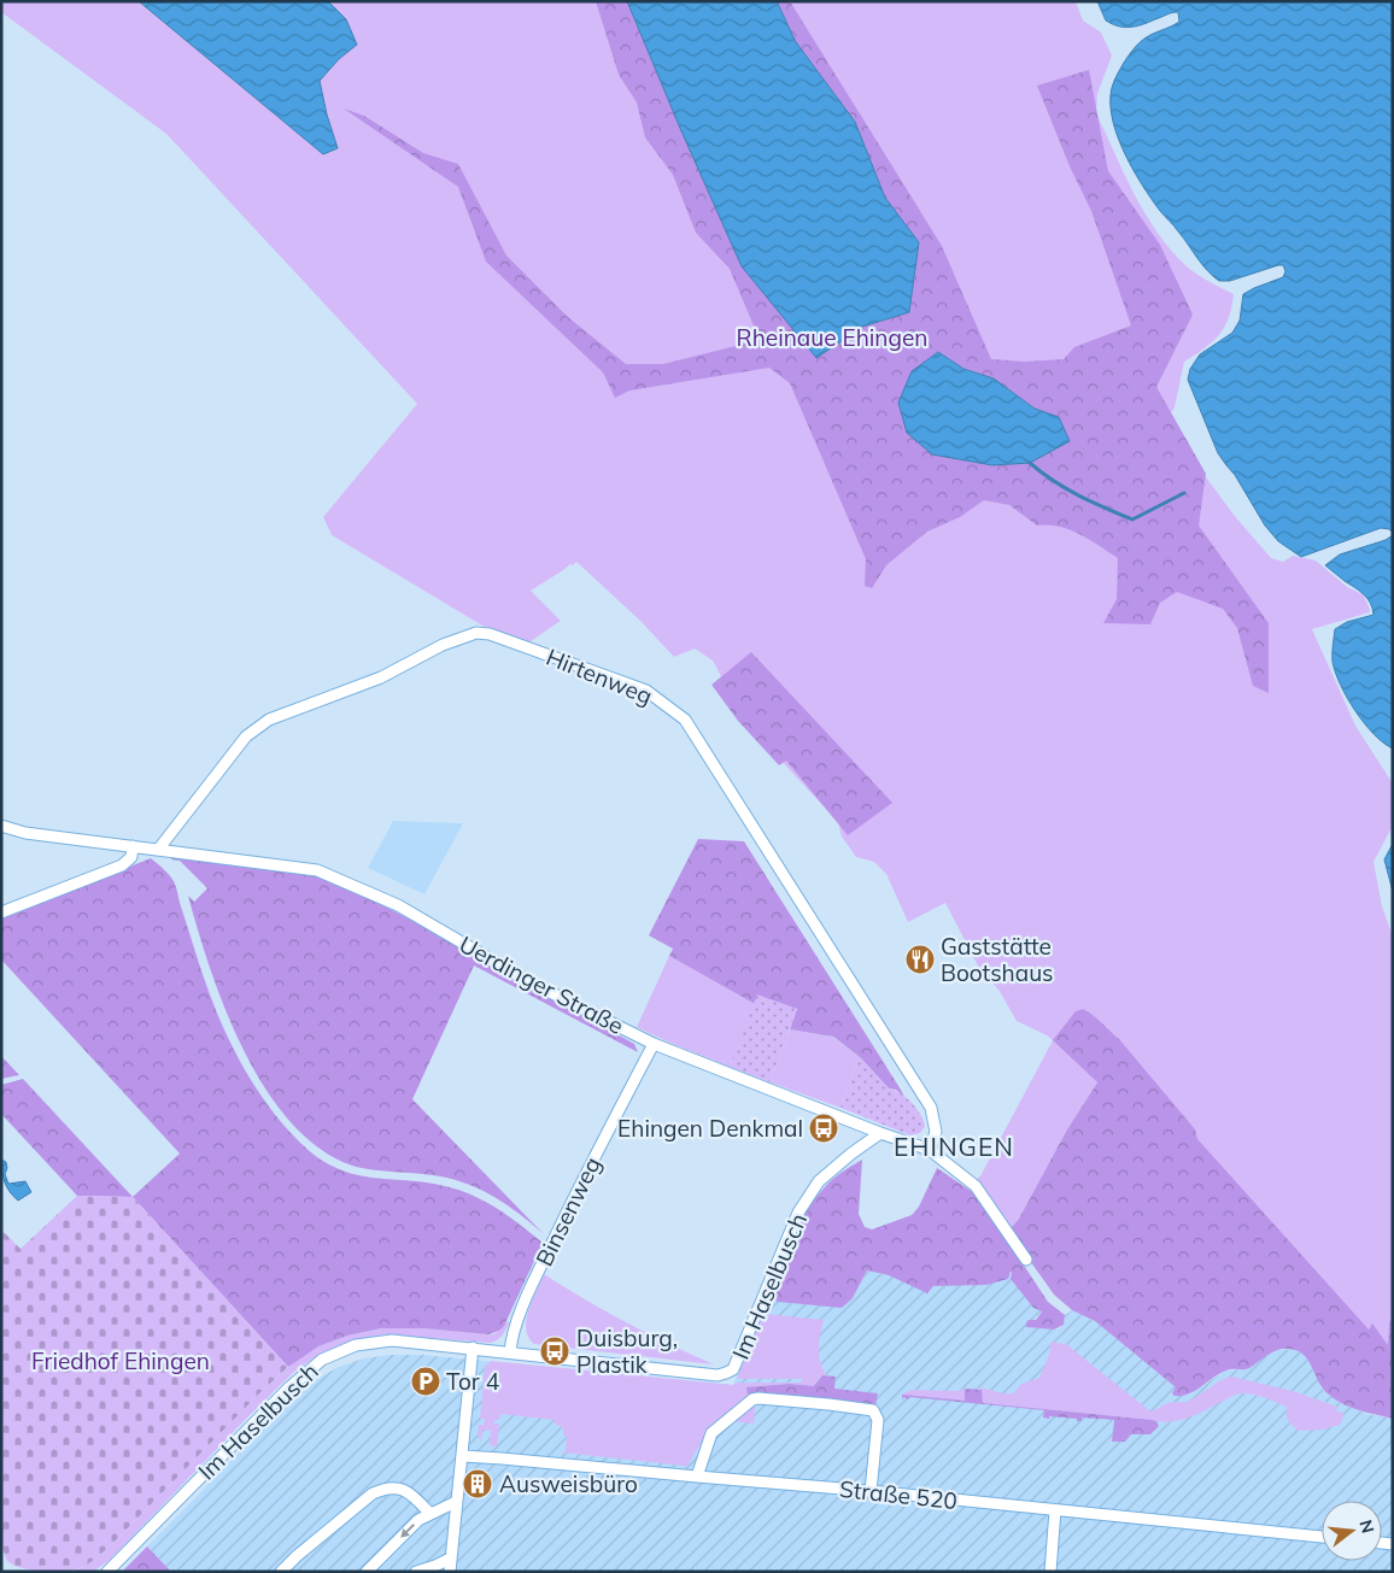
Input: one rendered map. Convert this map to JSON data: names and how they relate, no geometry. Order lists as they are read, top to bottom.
{
  "streets": {
    "street": [
      "Hirtenweg",
      "Uerdinger Straße",
      "Binsenweg",
      "Im Haselbusch",
      "Straße 520"
    ]
  },
  "crossings": [
    ["Hirtenweg", "Uerdinger Straße"],
    ["Uerdinger Straße", "Binsenweg"],
    ["Uerdinger Straße", "Im Haselbusch"],
    ["Binsenweg", "Im Haselbusch"]
  ],
  "districts": ["EHINGEN"],
  "parks": ["Rheinaue Ehingen", "Friedhof Ehingen"],
  "places": {
    "restaurant": ["Gaststätte Bootshaus"],
    "bus stop": ["Ehingen Denkmal", "Duisburg, Plastik"],
    "parking": ["Tor 4"],
    "building": ["Ausweisbüro"]
  },
  "north": "right"
}
